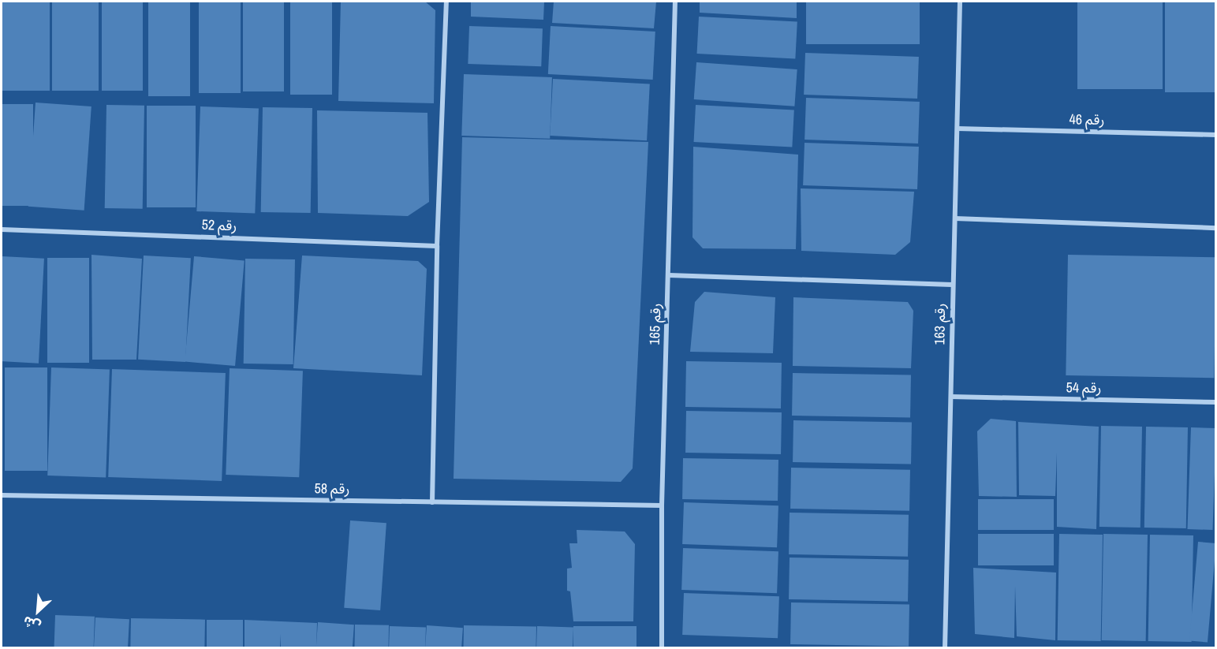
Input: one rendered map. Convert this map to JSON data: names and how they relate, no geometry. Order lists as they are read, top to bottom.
{
  "streets": {
    "street": [
      "رقم 46",
      "رقم 52",
      "رقم 165",
      "رقم 163",
      "رقم 54",
      "رقم 58"
    ]
  },
  "crossings": [
    ["رقم 46", "رقم 163"],
    ["رقم 165", "رقم 58"],
    ["رقم 163", "رقم 54"]
  ],
  "north": "bottom left"
}
